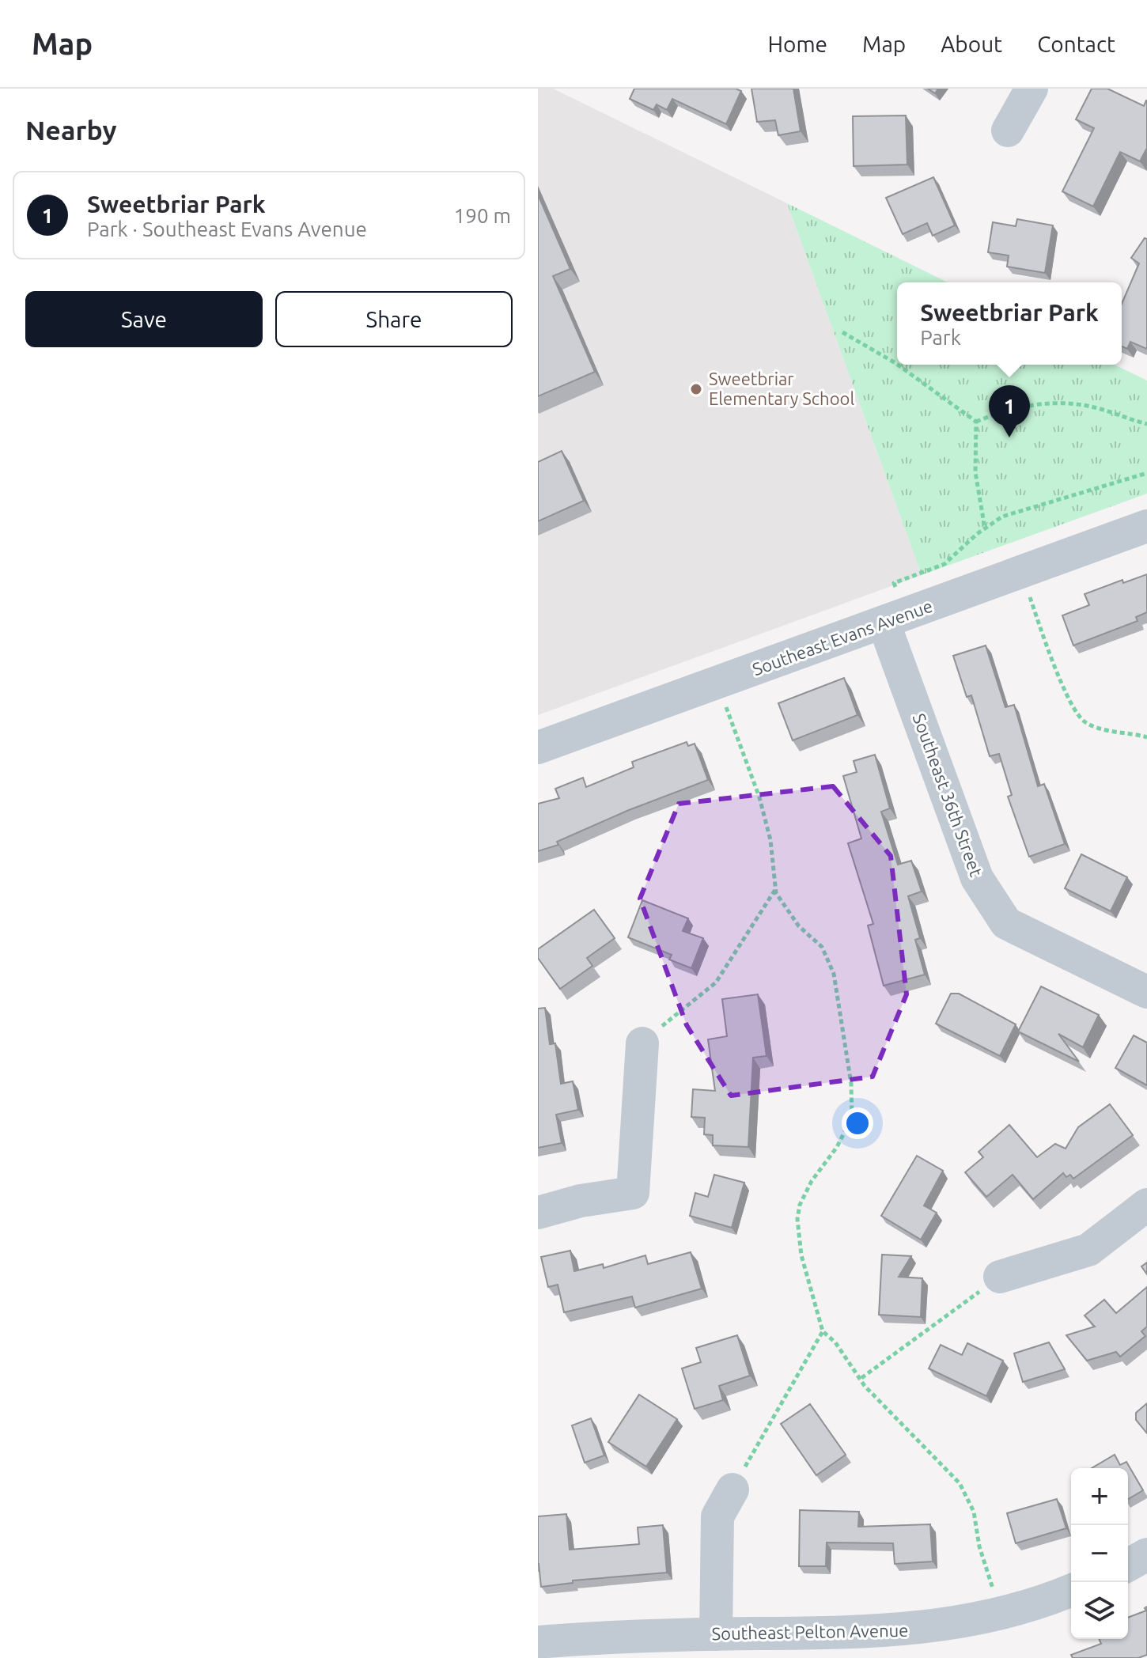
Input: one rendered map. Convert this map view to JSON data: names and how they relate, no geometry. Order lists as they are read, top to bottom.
{
  "streets": {
    "street": ["Southeast Evans Avenue", "Southeast 36th Street", "Southeast Pelton Avenue"]
  },
  "crossings": [
    ["Southeast Evans Avenue", "Southeast 36th Street"]
  ],
  "places": ["Sweetbriar Elementary School"],
  "page": {
    "header": "Map",
    "nav": [
      "Home",
      "Map",
      "About",
      "Contact"
    ],
    "heading": "Nearby",
    "list": [
      {
        "mark": "1",
        "name": "Sweetbriar Park",
        "note": "Park · Southeast Evans Avenue",
        "value": "190 m"
      }
    ],
    "buttons": ["Save", "Share"],
    "popup": ["Sweetbriar Park", "Park"],
    "pins": "1",
    "map_buttons": ["+", "−"]
  }
}
